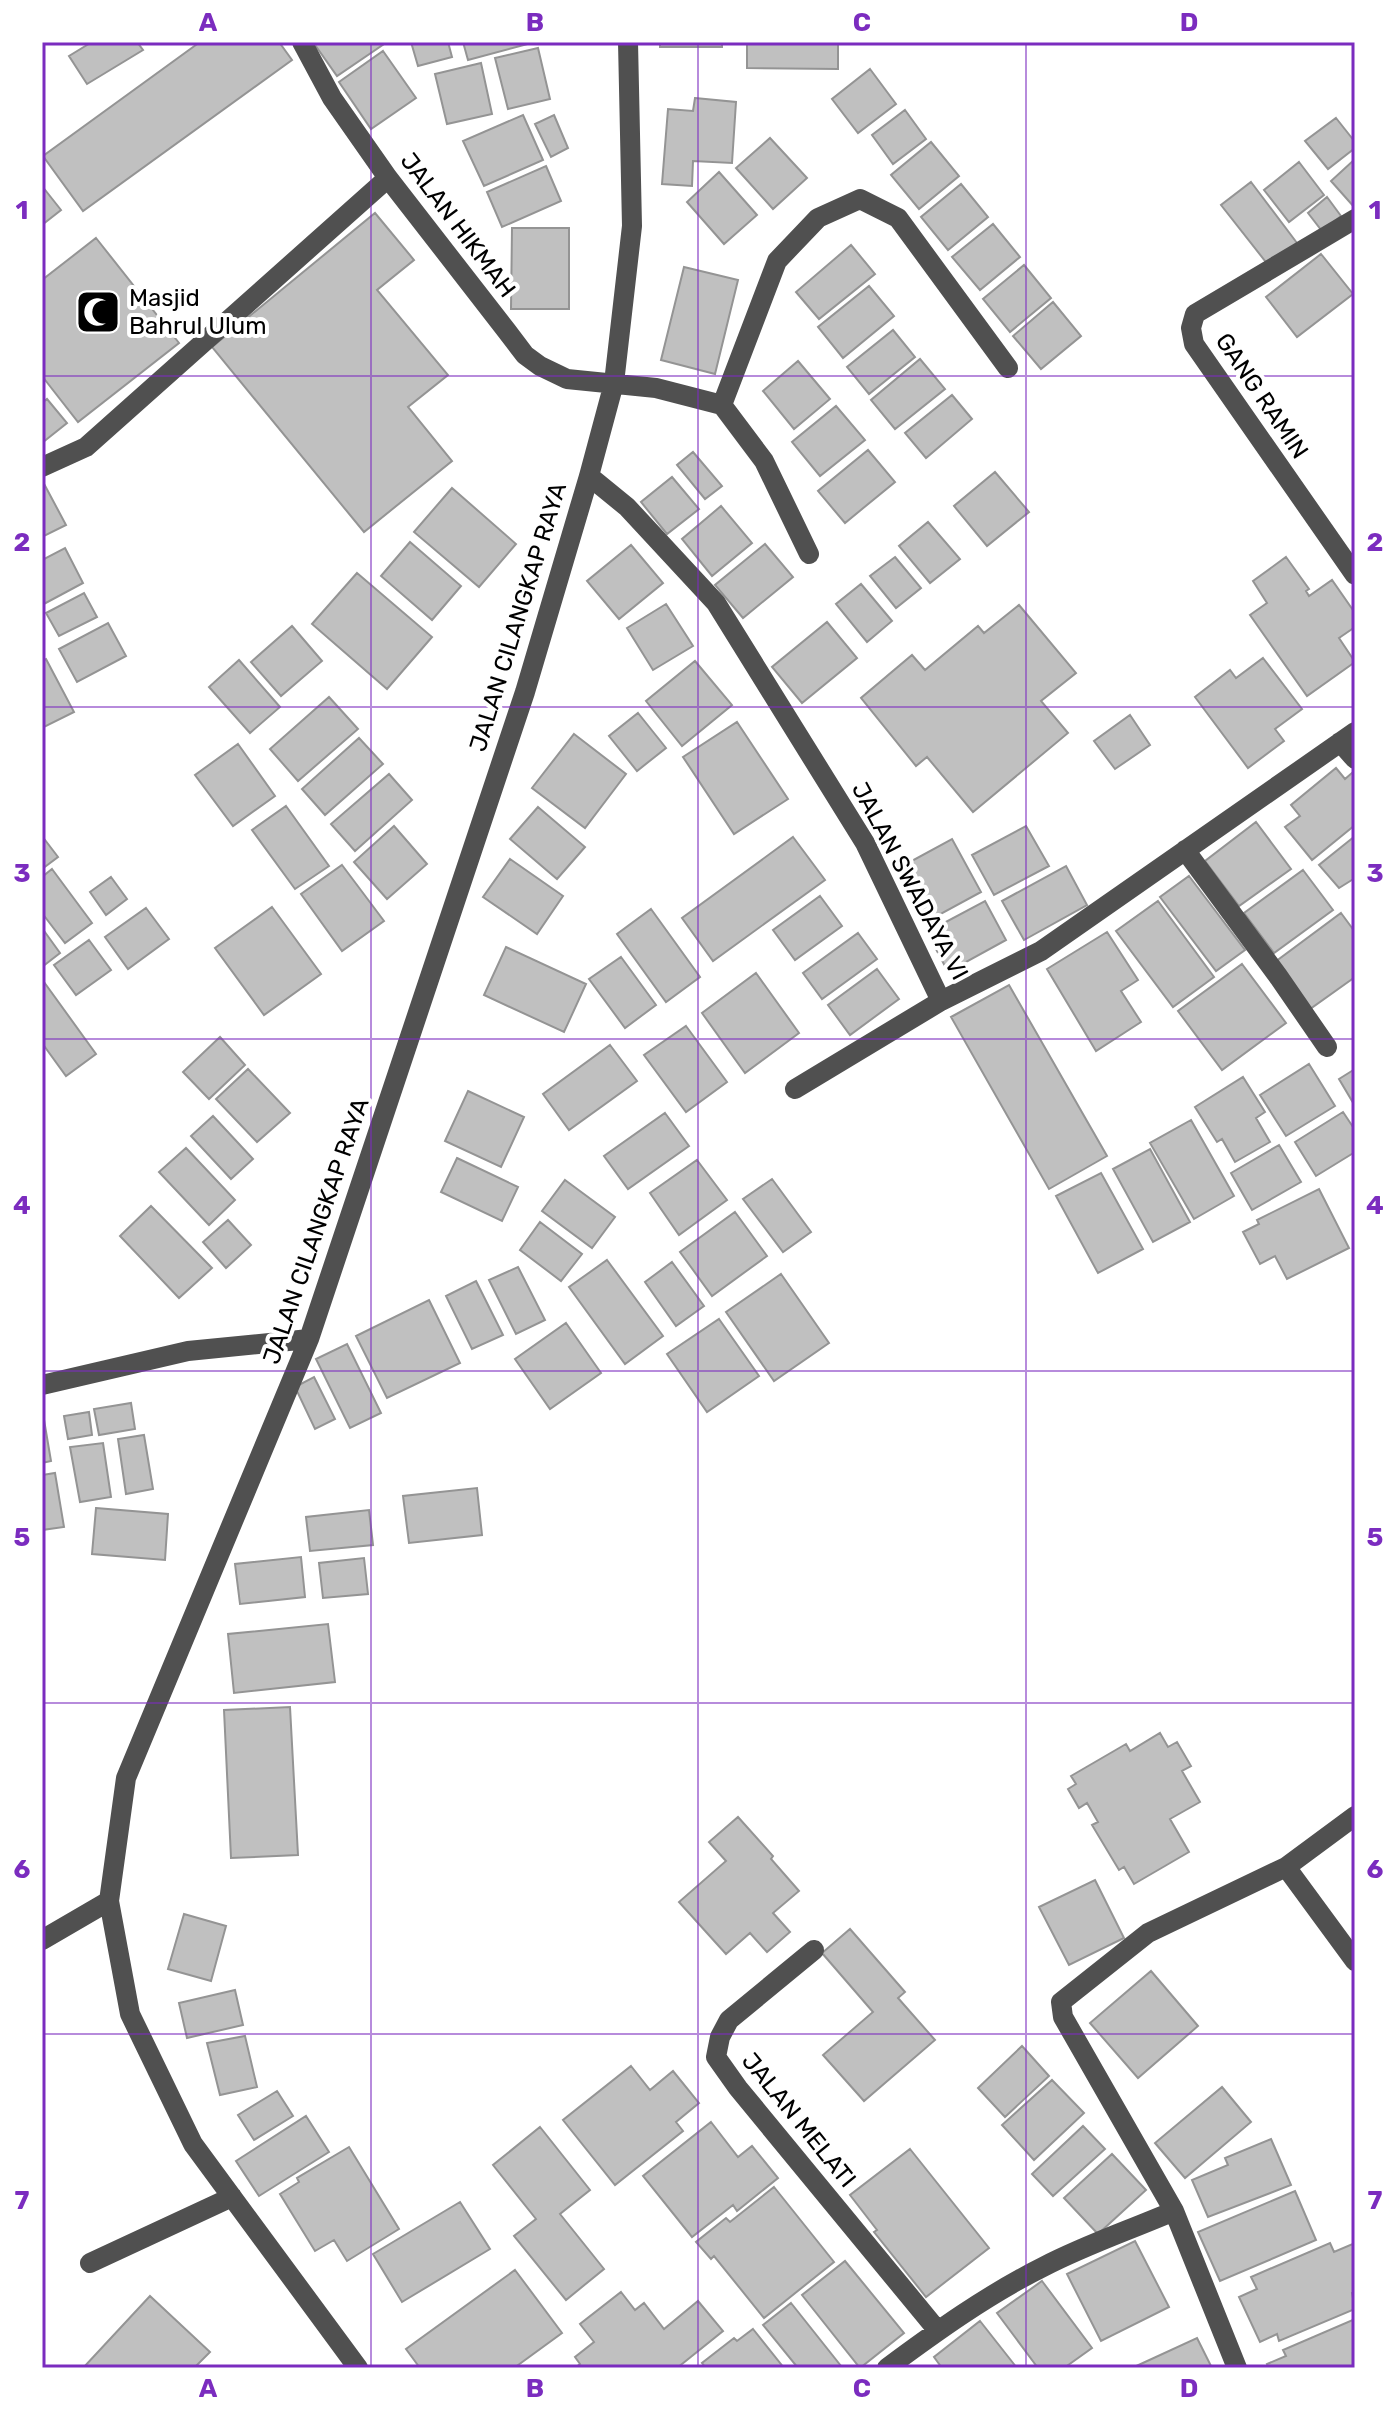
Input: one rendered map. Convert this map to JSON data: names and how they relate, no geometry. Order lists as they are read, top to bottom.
{
  "streets": {
    "street": [
      "JALAN HIKMAH",
      "GANG RAMIN",
      "JALAN CILANGKAP RAYA",
      "JALAN SWADAYA VI",
      "JALAN MELATI"
    ]
  },
  "crossings": [
    ["JALAN HIKMAH", "JALAN CILANGKAP RAYA"],
    ["JALAN CILANGKAP RAYA", "JALAN SWADAYA VI"]
  ],
  "places": {
    "mosque": ["Masjid Bahrul Ulum"]
  },
  "grid": {
    "columns": [
      "A",
      "B",
      "C",
      "D"
    ],
    "rows": [
      "1",
      "2",
      "3",
      "4",
      "5",
      "6",
      "7"
    ]
  }
}
